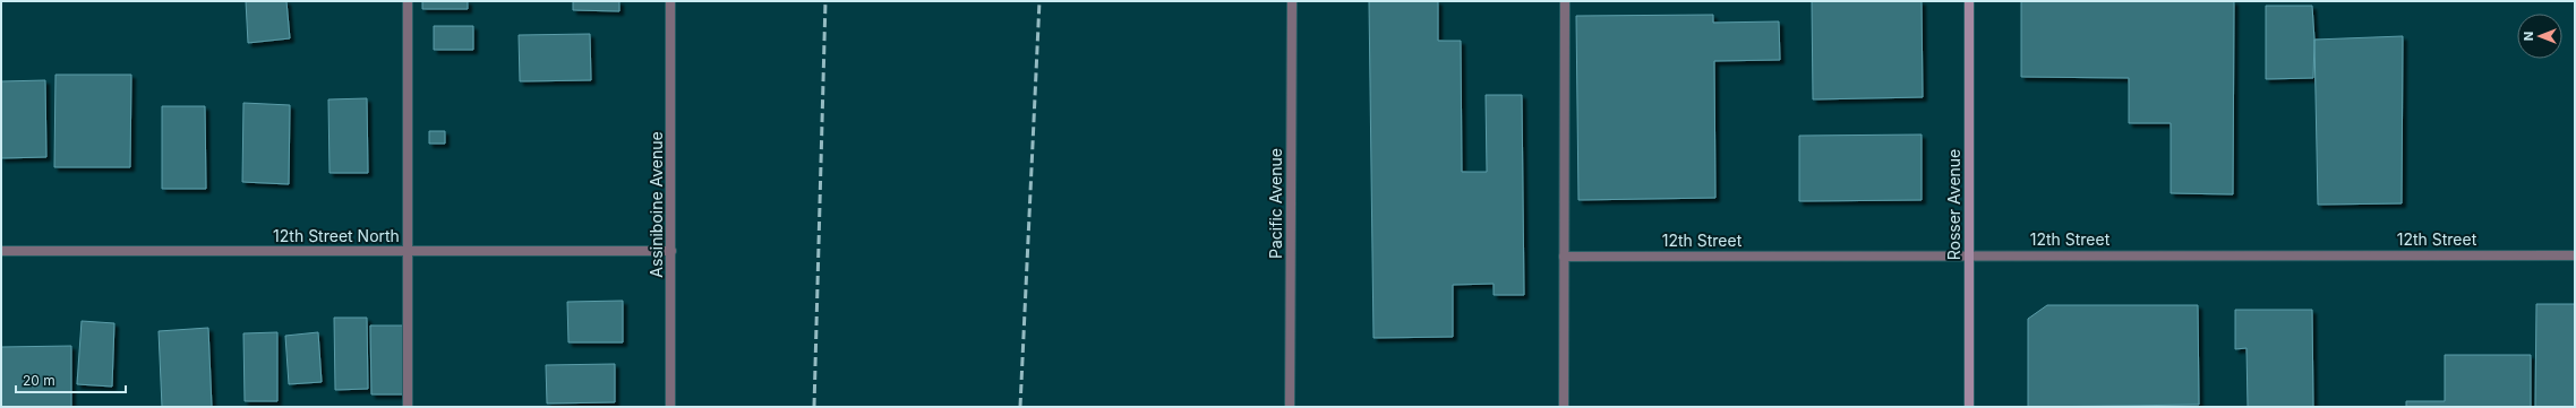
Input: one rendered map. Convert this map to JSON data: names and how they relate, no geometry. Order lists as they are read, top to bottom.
{
  "streets": {
    "street": [
      "Pacific Avenue",
      "Assiniboine Avenue",
      "Rosser Avenue",
      "12th Street North",
      "12th Street"
    ]
  },
  "crossings": [
    ["Assiniboine Avenue", "12th Street North"],
    ["Rosser Avenue", "12th Street"]
  ],
  "scale_bar": "20 m",
  "north": "left"
}
